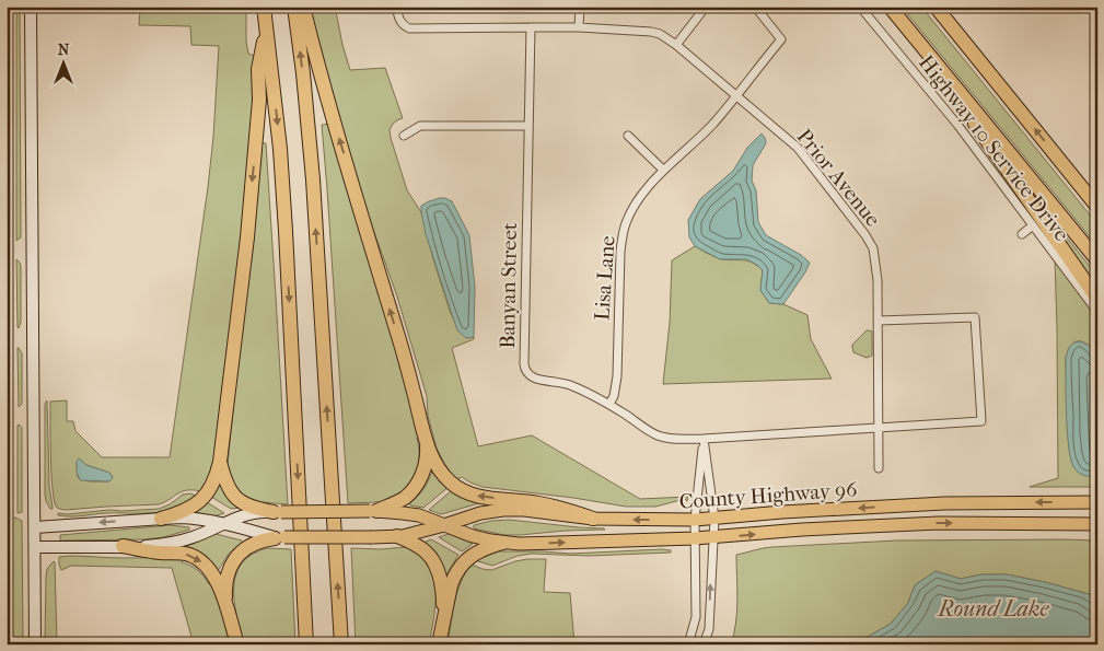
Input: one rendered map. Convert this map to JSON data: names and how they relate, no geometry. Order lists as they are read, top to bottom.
{
  "streets": {
    "main road": ["County Highway 96"],
    "street": [
      "Highway 10 Service Drive",
      "Prior Avenue",
      "Lisa Lane",
      "Banyan Street"
    ]
  },
  "crossings": [
    ["Prior Avenue", "Lisa Lane"],
    ["Prior Avenue", "Banyan Street"],
    ["Lisa Lane", "Banyan Street"]
  ],
  "water": ["Round Lake"],
  "north": "top"
}
